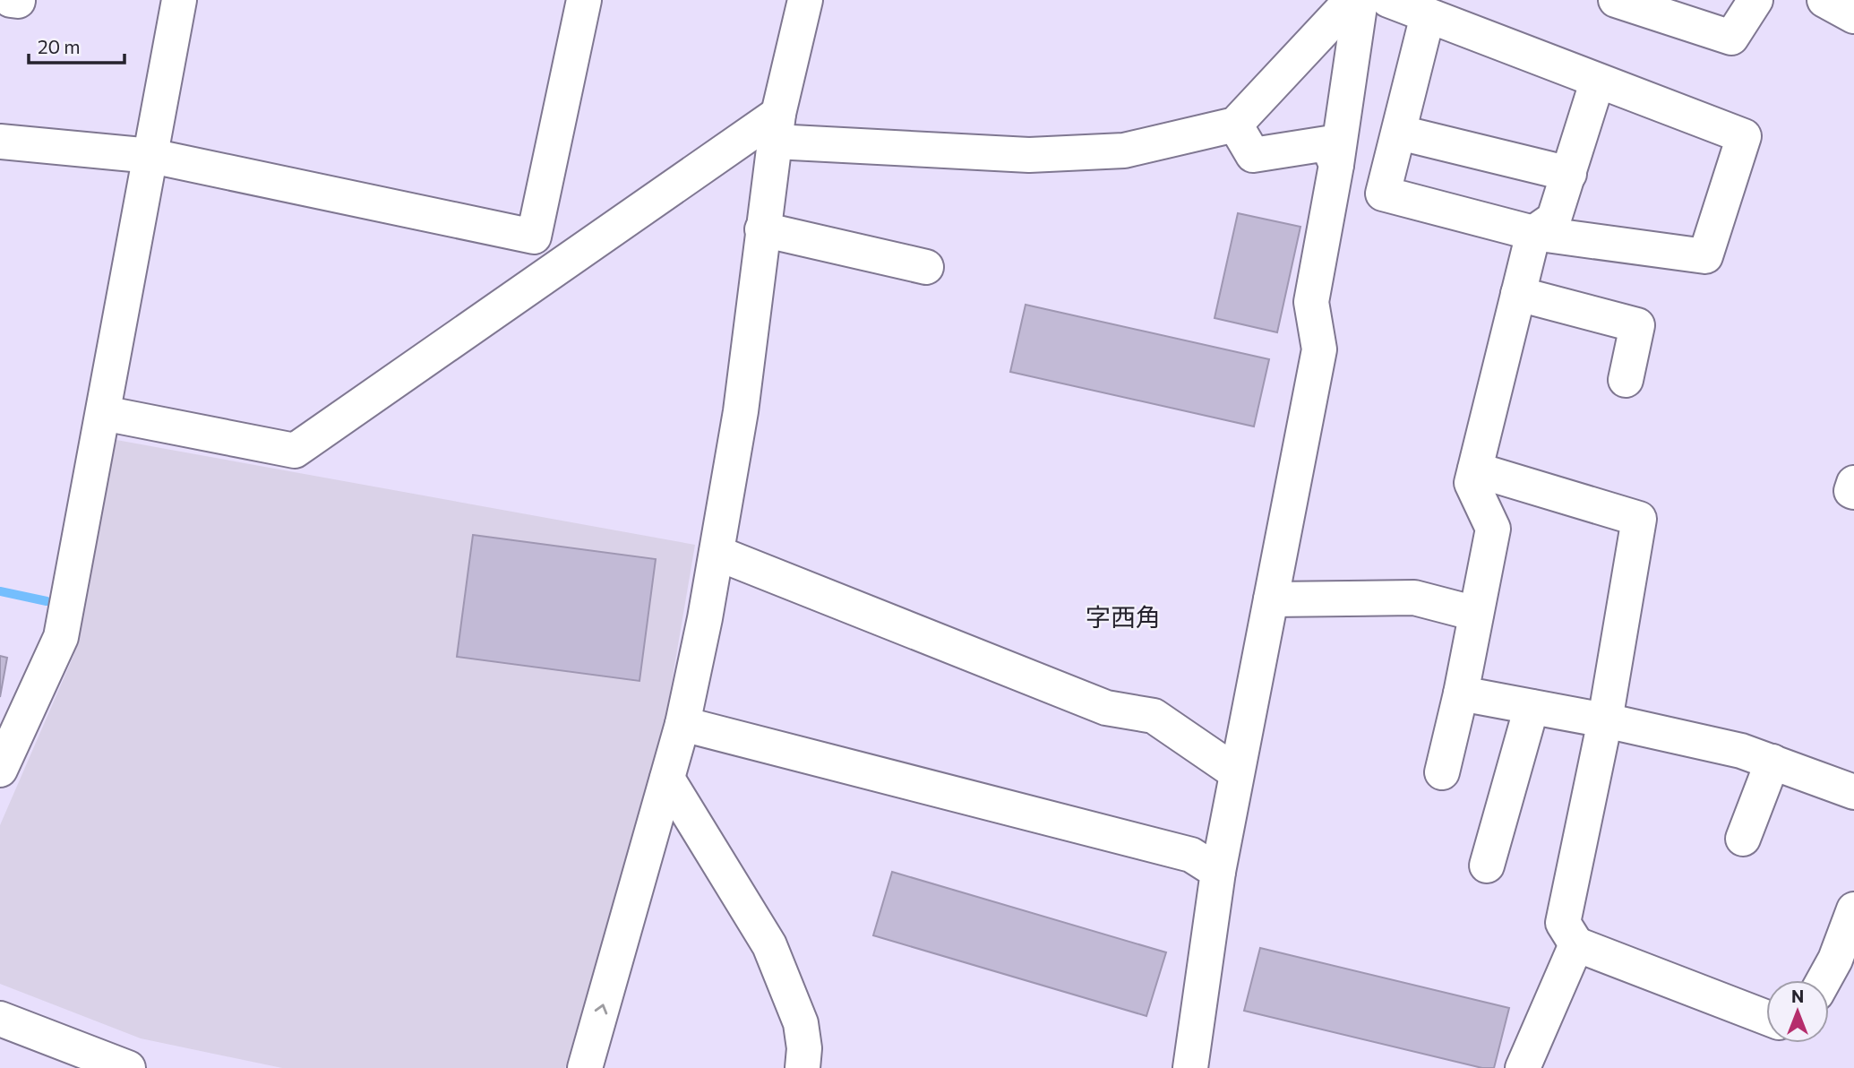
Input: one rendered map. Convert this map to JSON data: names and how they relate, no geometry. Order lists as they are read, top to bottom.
{
  "districts": ["字西角"],
  "scale_bar": "20 m",
  "north": "top"
}
